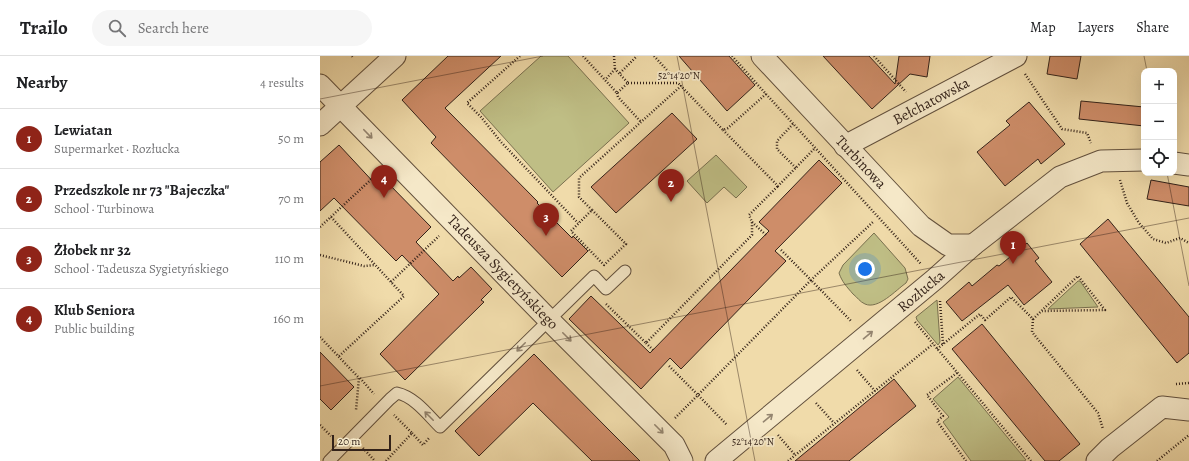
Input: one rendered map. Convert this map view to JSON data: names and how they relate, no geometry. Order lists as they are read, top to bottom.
{
  "streets": {
    "street": [
      "Bełchatowska",
      "Turbinowa",
      "Tadeusza Sygietyńskiego",
      "Rozłucka"
    ]
  },
  "crossings": [
    ["Bełchatowska", "Turbinowa"],
    ["Turbinowa", "Rozłucka"]
  ],
  "one_way": ["Tadeusza Sygietyńskiego", "Rozłucka"],
  "scale_bar": "20 m",
  "page": {
    "header": "Trailo",
    "search": "Search here",
    "nav": ["Map", "Layers", "Share"],
    "heading": ["Nearby", "4 results"],
    "map_buttons": ["+", "−"],
    "list": [
      {
        "mark": "1",
        "name": "Lewiatan",
        "note": "Supermarket · Rozłucka",
        "value": "50 m"
      },
      {
        "mark": "2",
        "name": "Przedszkole nr 73 \"Bajeczka\"",
        "note": "School · Turbinowa",
        "value": "70 m"
      },
      {
        "mark": "3",
        "name": "Żłobek nr 32",
        "note": "School · Tadeusza Sygietyńskiego",
        "value": "110 m"
      },
      {
        "mark": "4",
        "name": "Klub Seniora",
        "note": "Public building",
        "value": "160 m"
      }
    ],
    "pins": [
      "4",
      "2",
      "3",
      "1"
    ],
    "scale": "20 m"
  },
  "coordinates": ["52°14'20\"N"]
}
